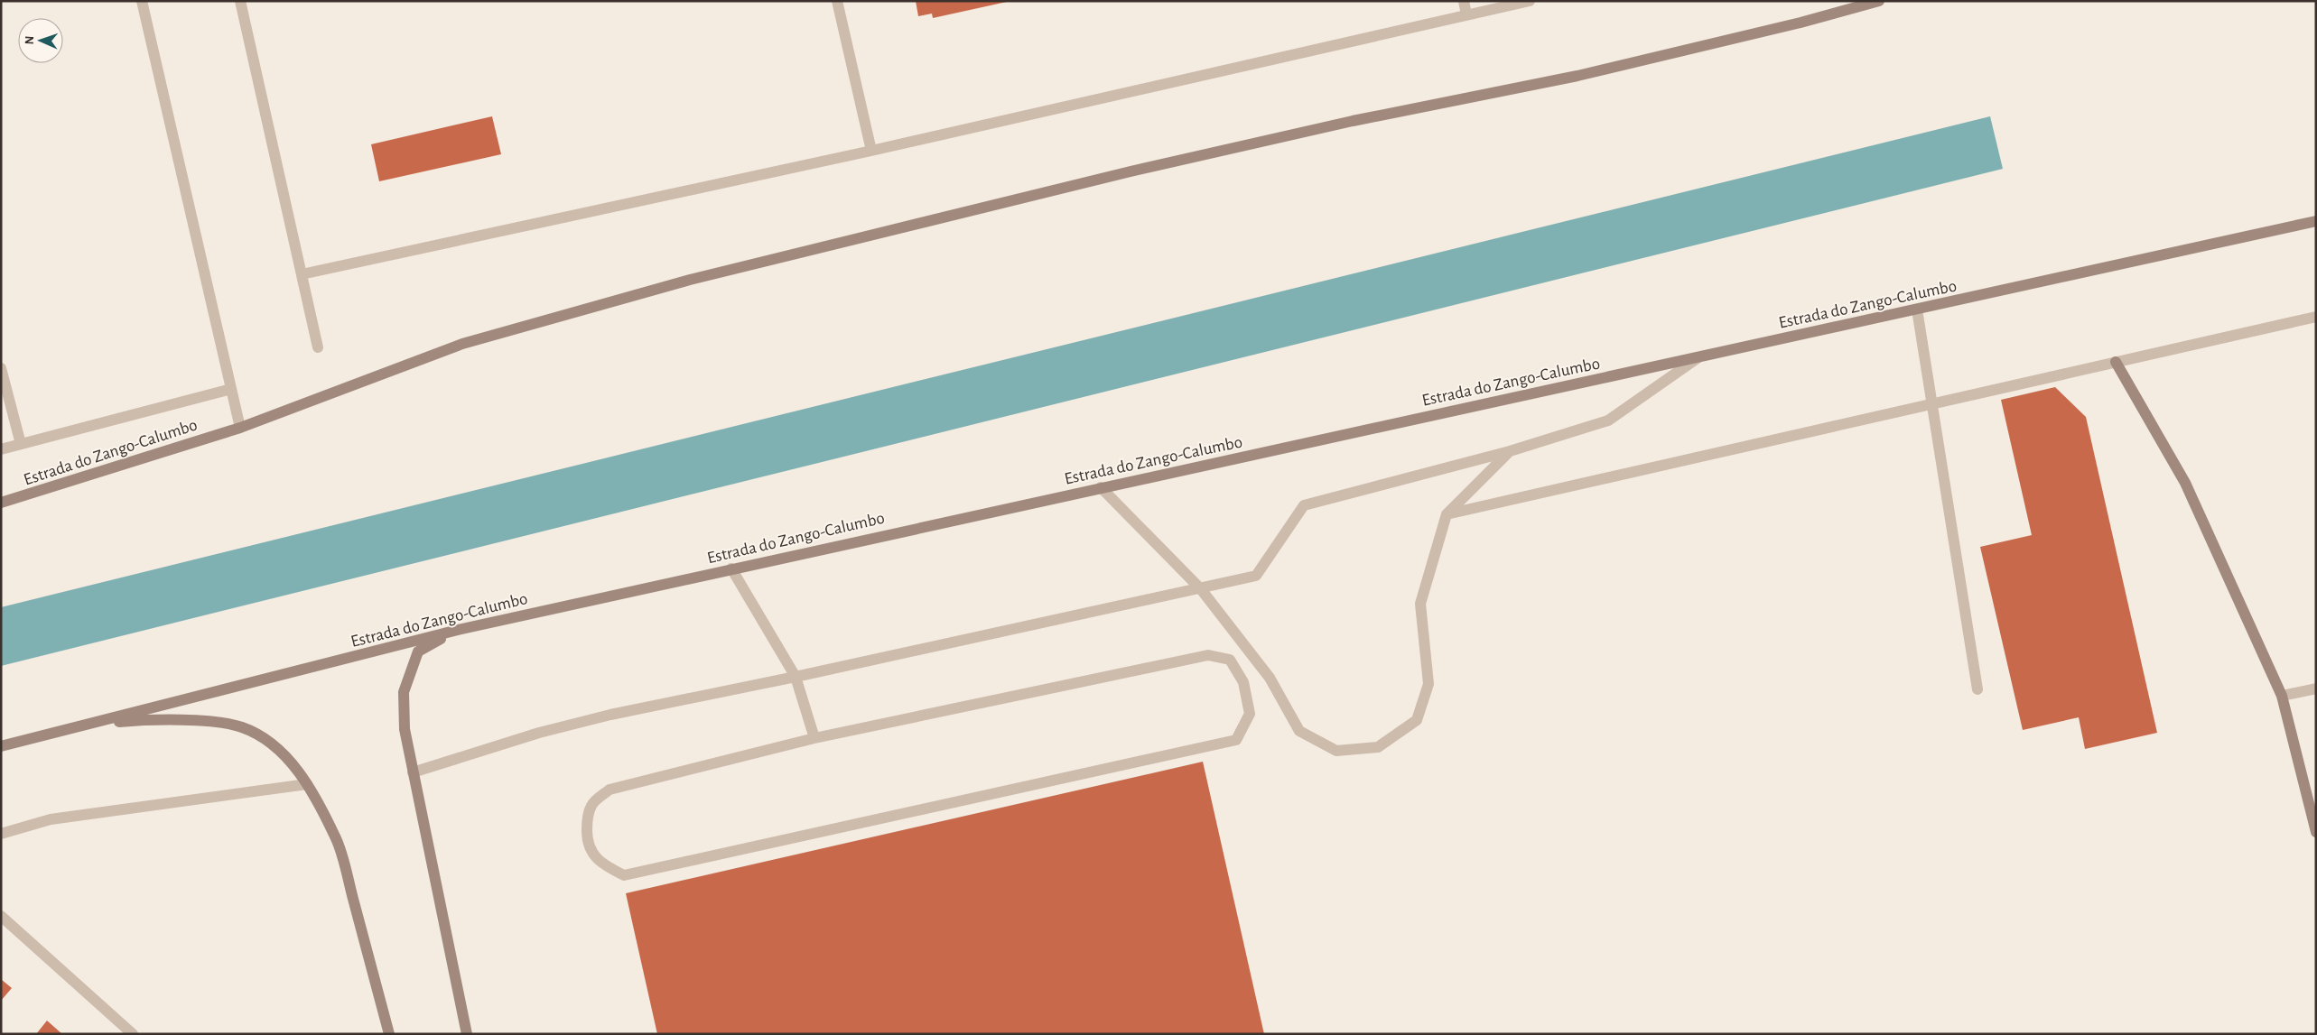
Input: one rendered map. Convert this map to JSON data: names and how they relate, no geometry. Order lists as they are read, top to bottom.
{
  "streets": {
    "main road": ["Estrada do Zango-Calumbo"]
  },
  "north": "left"
}
